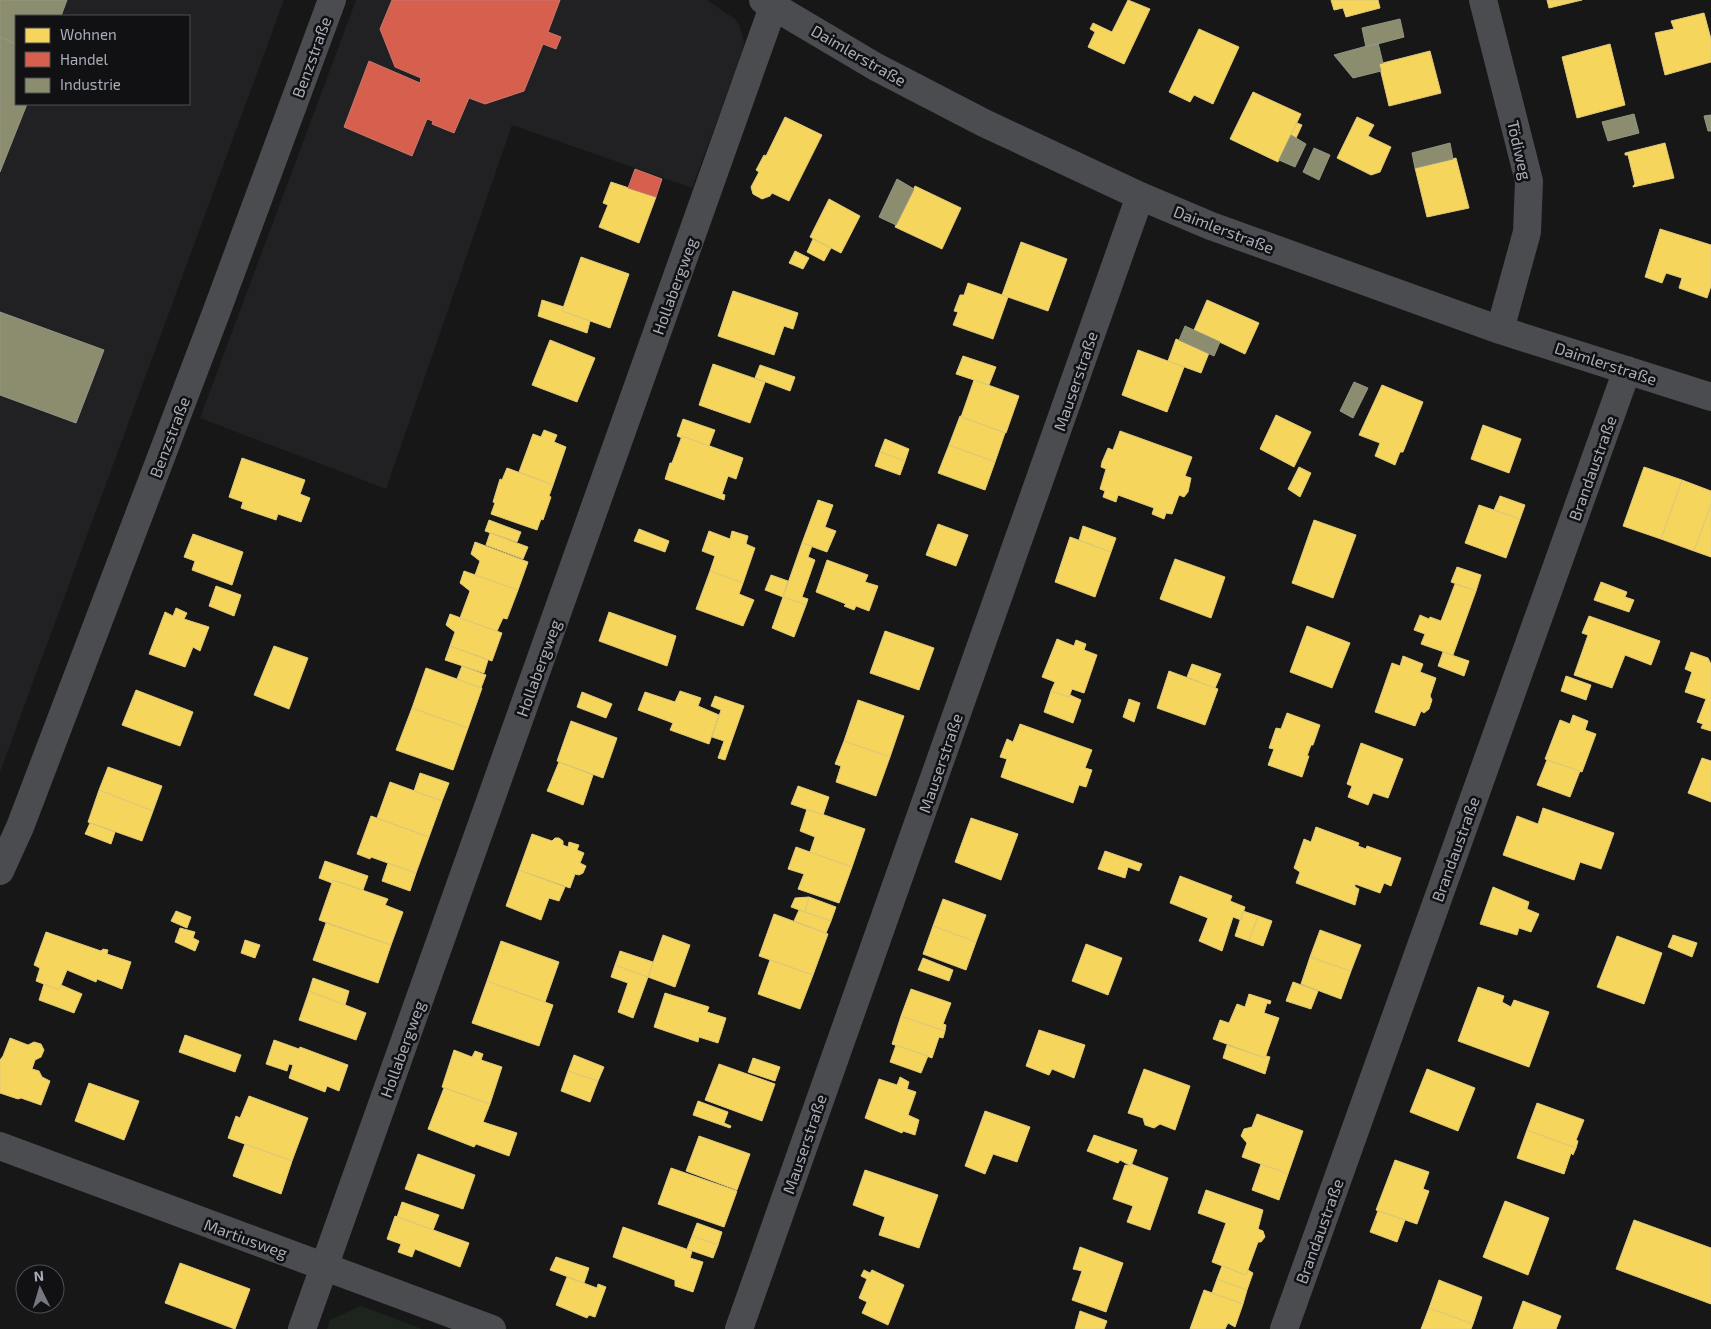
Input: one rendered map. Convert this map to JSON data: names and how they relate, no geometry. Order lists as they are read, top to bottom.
{
  "streets": {
    "street": [
      "Daimlerstraße",
      "Benzstraße",
      "Tödiweg",
      "Hollabergweg",
      "Mauserstraße",
      "Brandaustraße",
      "Martiusweg"
    ]
  },
  "crossings": [
    ["Daimlerstraße", "Tödiweg"],
    ["Daimlerstraße", "Hollabergweg"],
    ["Daimlerstraße", "Mauserstraße"],
    ["Daimlerstraße", "Brandaustraße"],
    ["Hollabergweg", "Martiusweg"]
  ],
  "legend": ["Wohnen", "Handel", "Industrie"],
  "north": "top"
}
